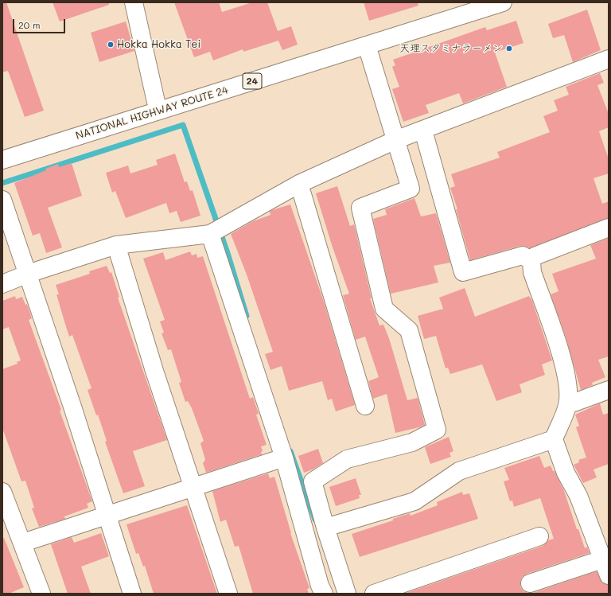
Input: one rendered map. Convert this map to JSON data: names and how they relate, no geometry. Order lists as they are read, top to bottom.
{
  "streets": {
    "main road": ["24", "NATIONAL HIGHWAY ROUTE 24"]
  },
  "places": ["Hokka Hokka Tei", "天理スタミナラーメン"],
  "scale_bar": "20 m"
}
